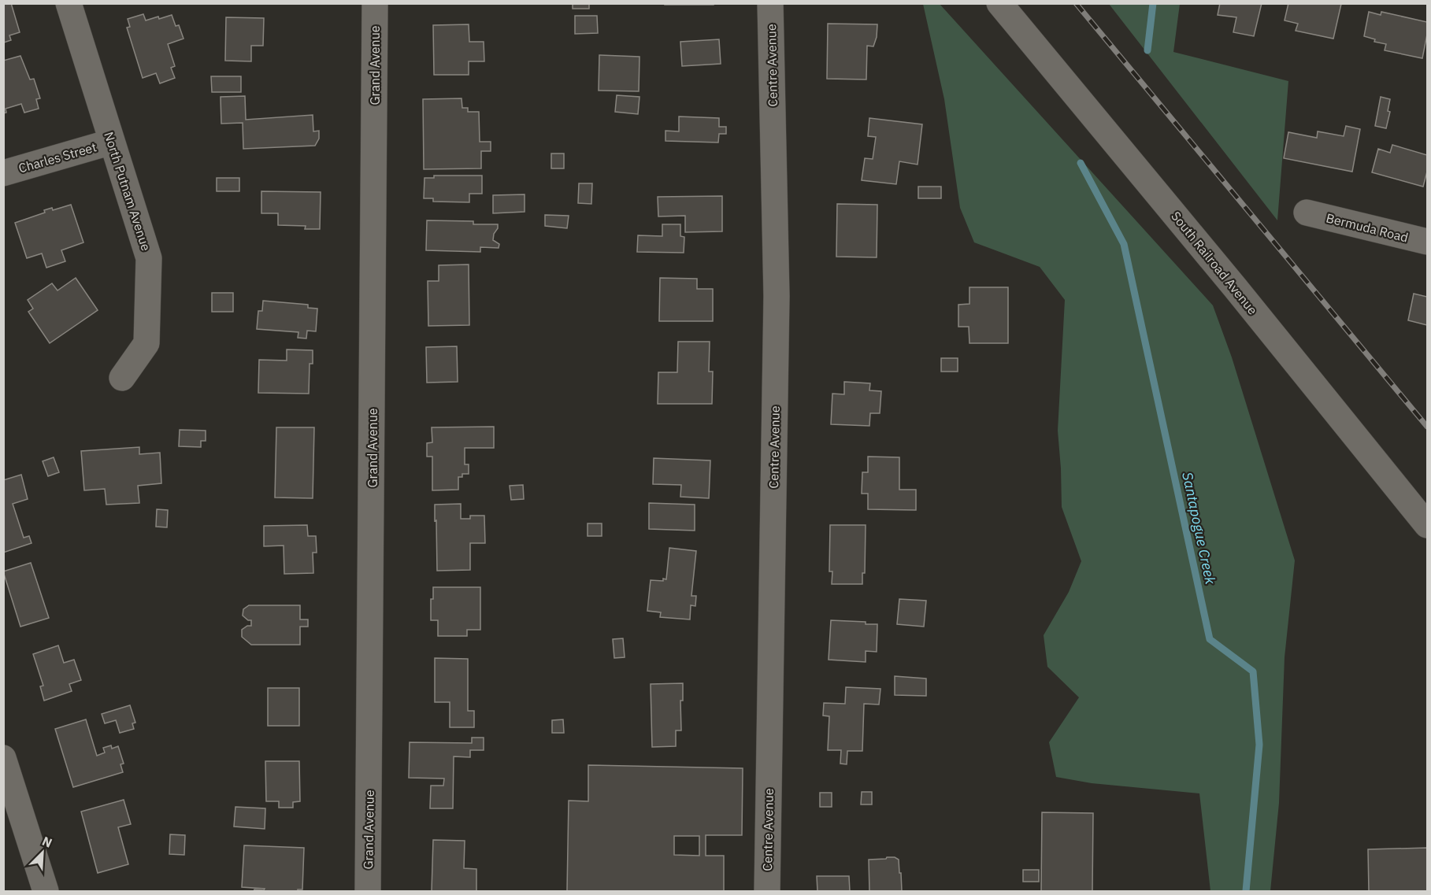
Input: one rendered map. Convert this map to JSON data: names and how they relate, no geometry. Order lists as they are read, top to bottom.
{
  "streets": {
    "street": [
      "Grand Avenue",
      "Centre Avenue",
      "Charles Street",
      "North Putnam Avenue",
      "Bermuda Road",
      "South Railroad Avenue"
    ]
  },
  "crossings": [
    ["Charles Street", "North Putnam Avenue"]
  ],
  "water": ["Santapogue Creek"],
  "north": "top right"
}
